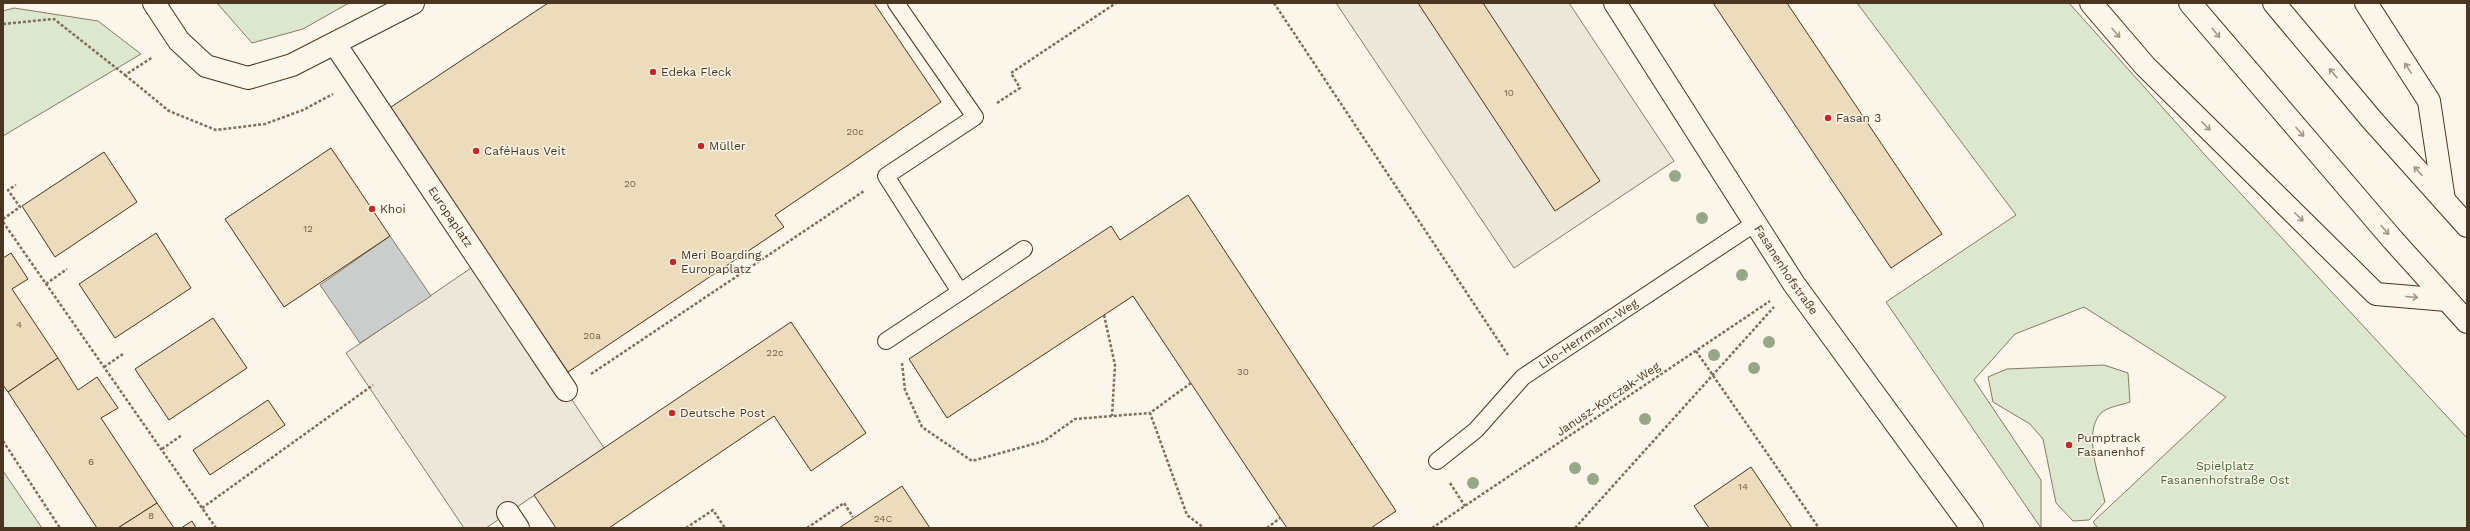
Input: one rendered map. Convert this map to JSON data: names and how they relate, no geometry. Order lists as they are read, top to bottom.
{
  "streets": {
    "main road": ["Europaplatz", "Fasanenhofstraße"],
    "lane": ["Lilo-Herrmann-Weg"],
    "path": ["Janusz-Korczak-Weg"]
  },
  "crossings": [
    ["Fasanenhofstraße", "Lilo-Herrmann-Weg"],
    ["Fasanenhofstraße", "Janusz-Korczak-Weg"]
  ],
  "parks": ["Spielplatz Fasanenhofstraße Ost"],
  "places": [
    "Edeka Fleck",
    "Fasan 3",
    "Müller",
    "CaféHaus Veit",
    "Khoi",
    "Meri Boarding Europaplatz",
    "Deutsche Post",
    "Pumptrack Fasanenhof"
  ],
  "house_numbers": [
    "10",
    "20c",
    "20",
    "12",
    "4",
    "20a",
    "22c",
    "30",
    "6",
    "14",
    "8",
    "24C"
  ]
}
